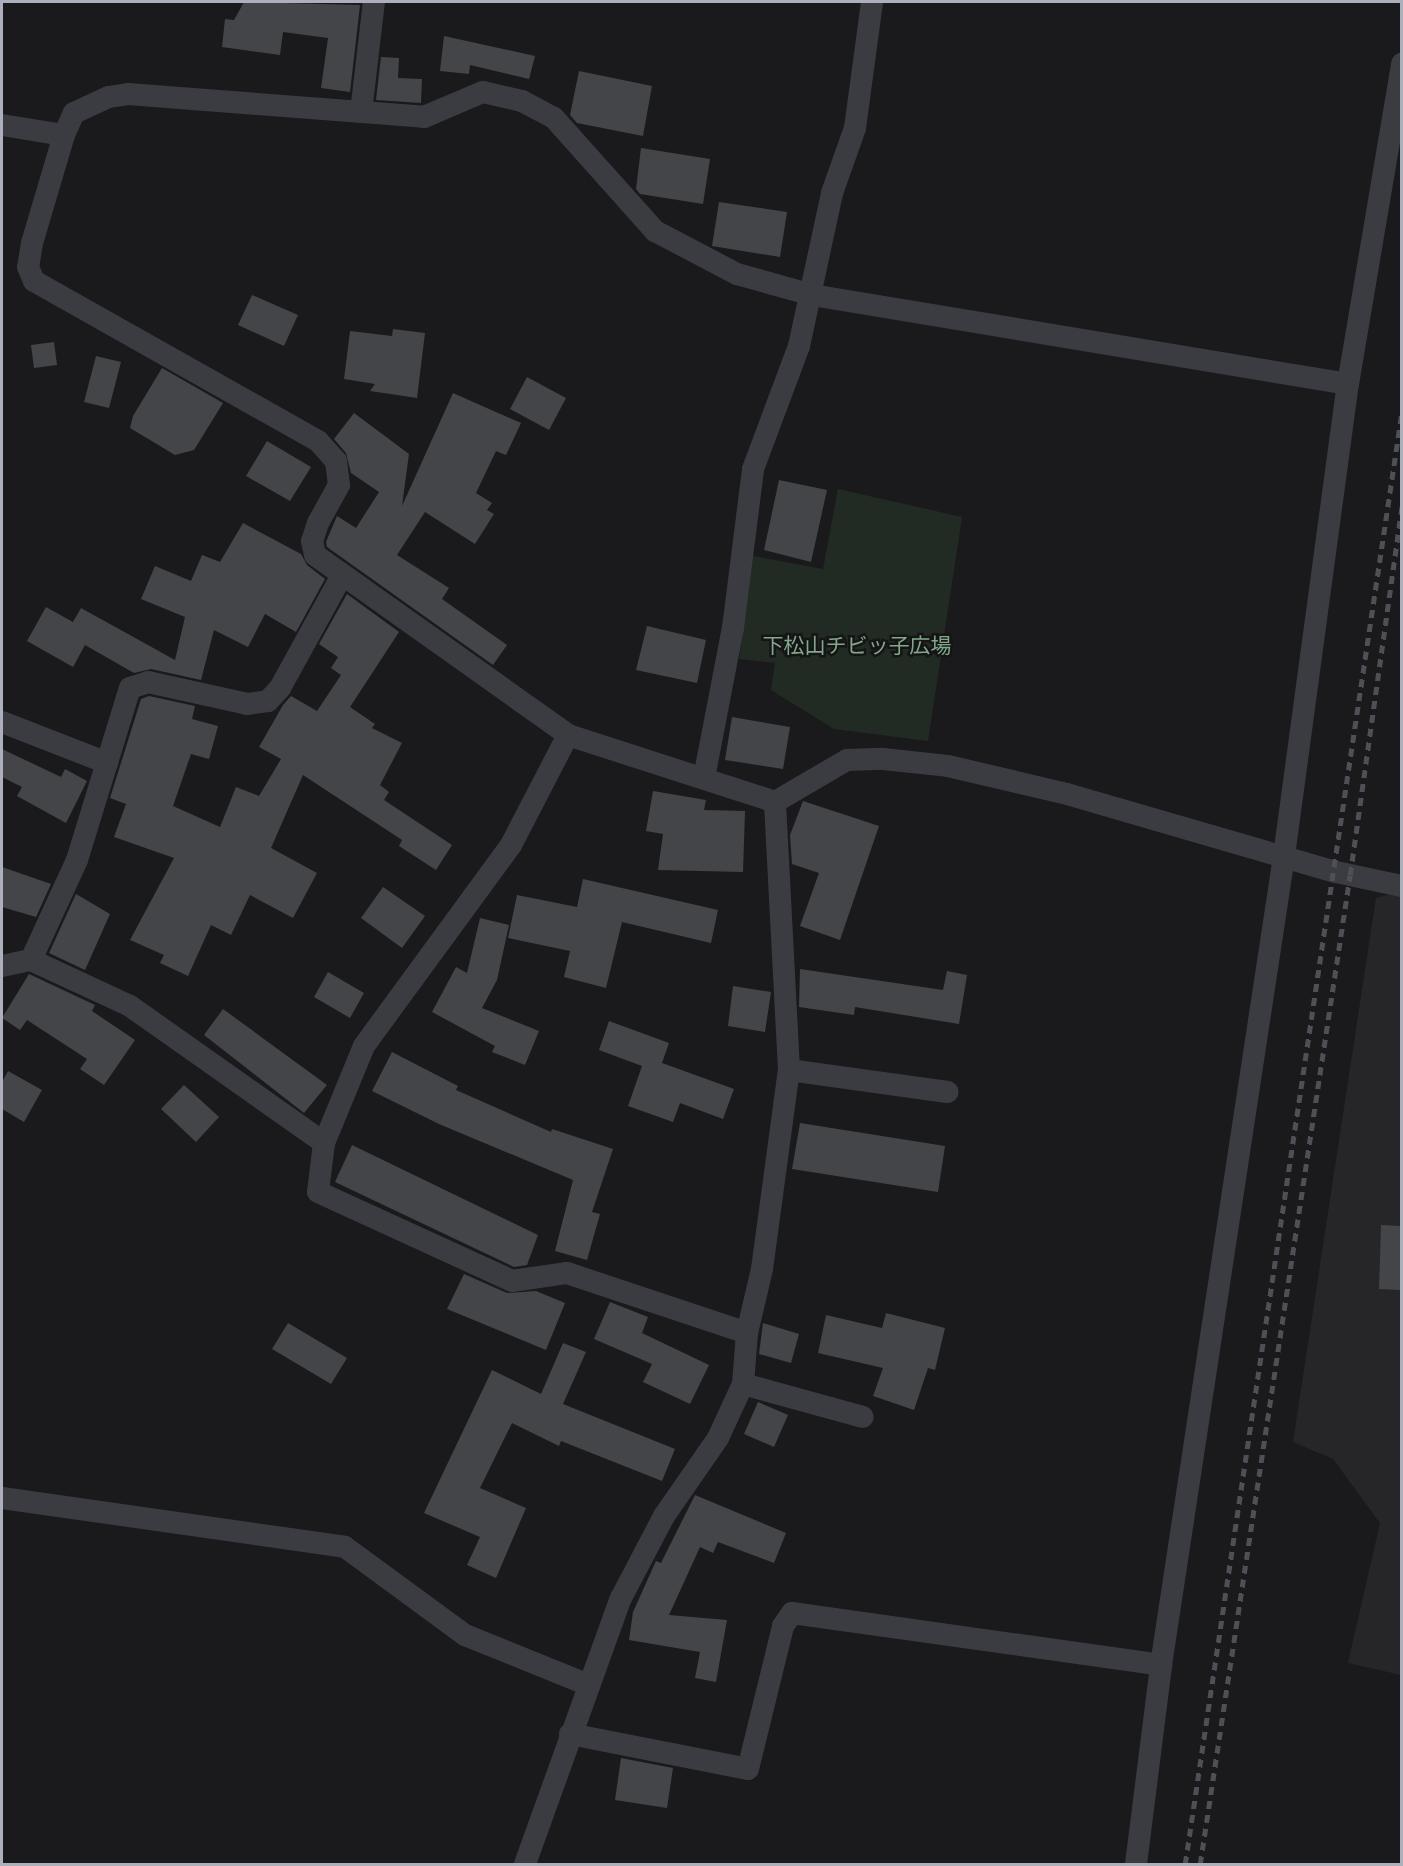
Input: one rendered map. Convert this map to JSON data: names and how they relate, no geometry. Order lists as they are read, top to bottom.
{
  "parks": ["下松山チビッ子広場"]
}
